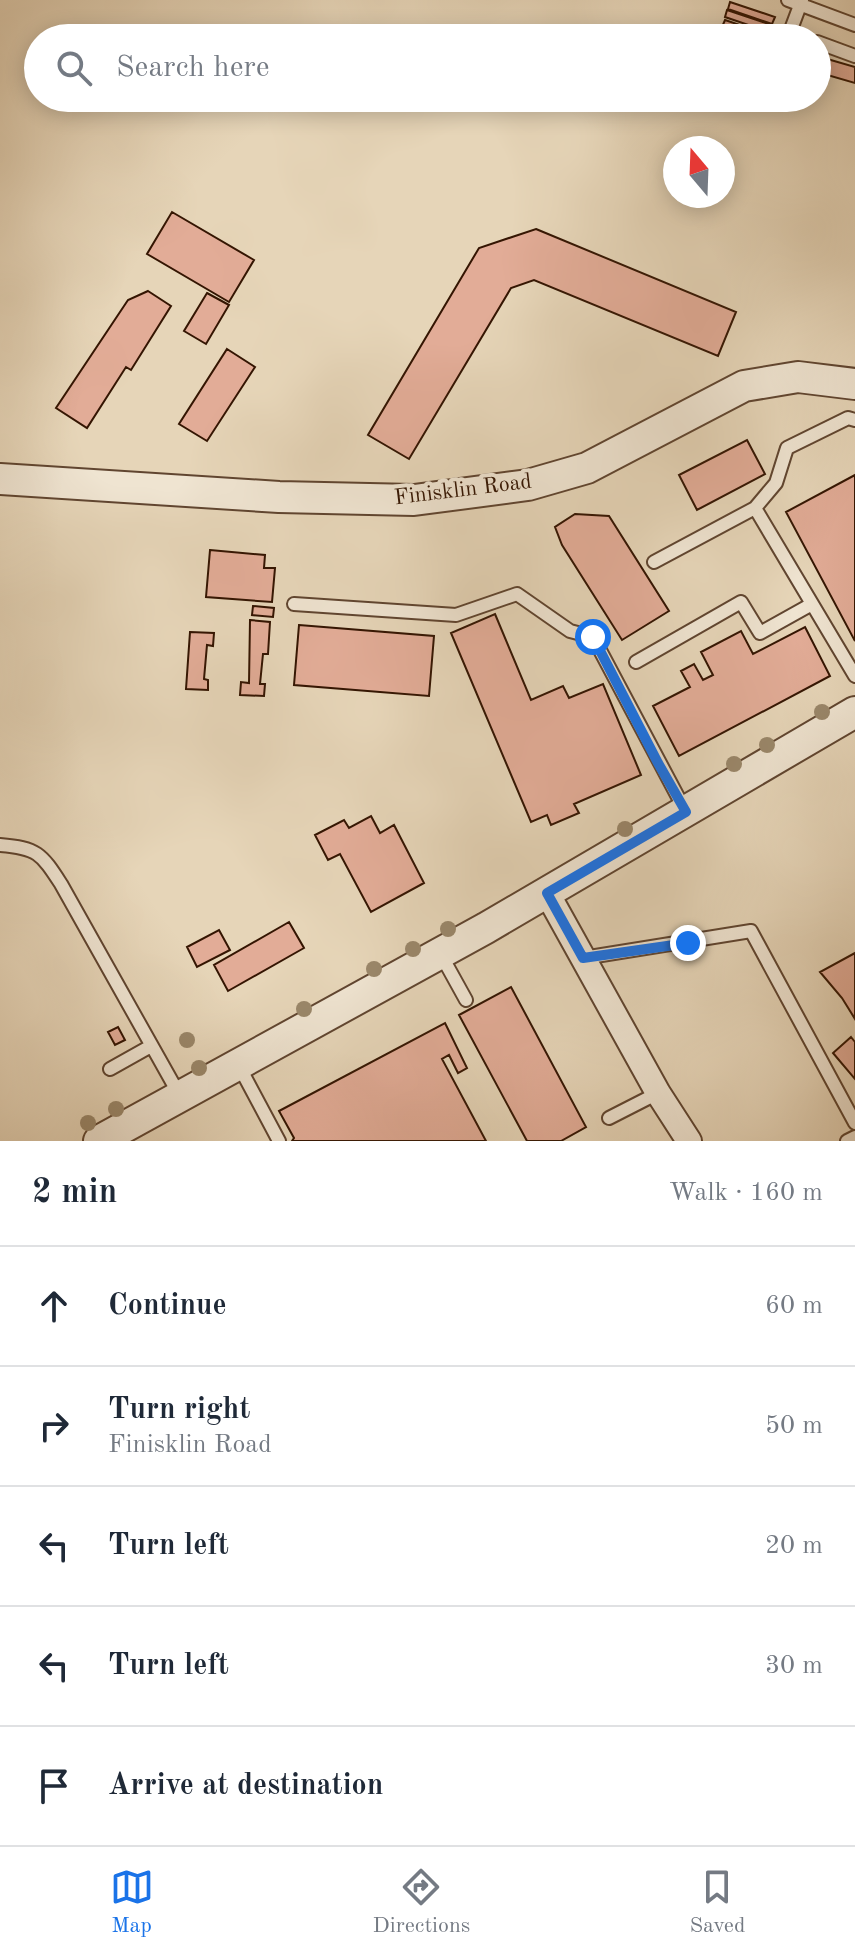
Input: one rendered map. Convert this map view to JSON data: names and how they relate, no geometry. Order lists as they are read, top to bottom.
{
  "streets": {
    "street": ["Finisklin Road"]
  },
  "north": "top",
  "page": {
    "search": "Search here",
    "heading": ["2 min", "Walk · 160 m"],
    "list": [
      ["Continue", "60 m"],
      ["Turn right", "Finisklin Road", "50 m"],
      ["Turn left", "20 m"],
      ["Turn left", "30 m"],
      "Arrive at destination"
    ],
    "nav": ["Map", "Directions", "Saved"]
  }
}
